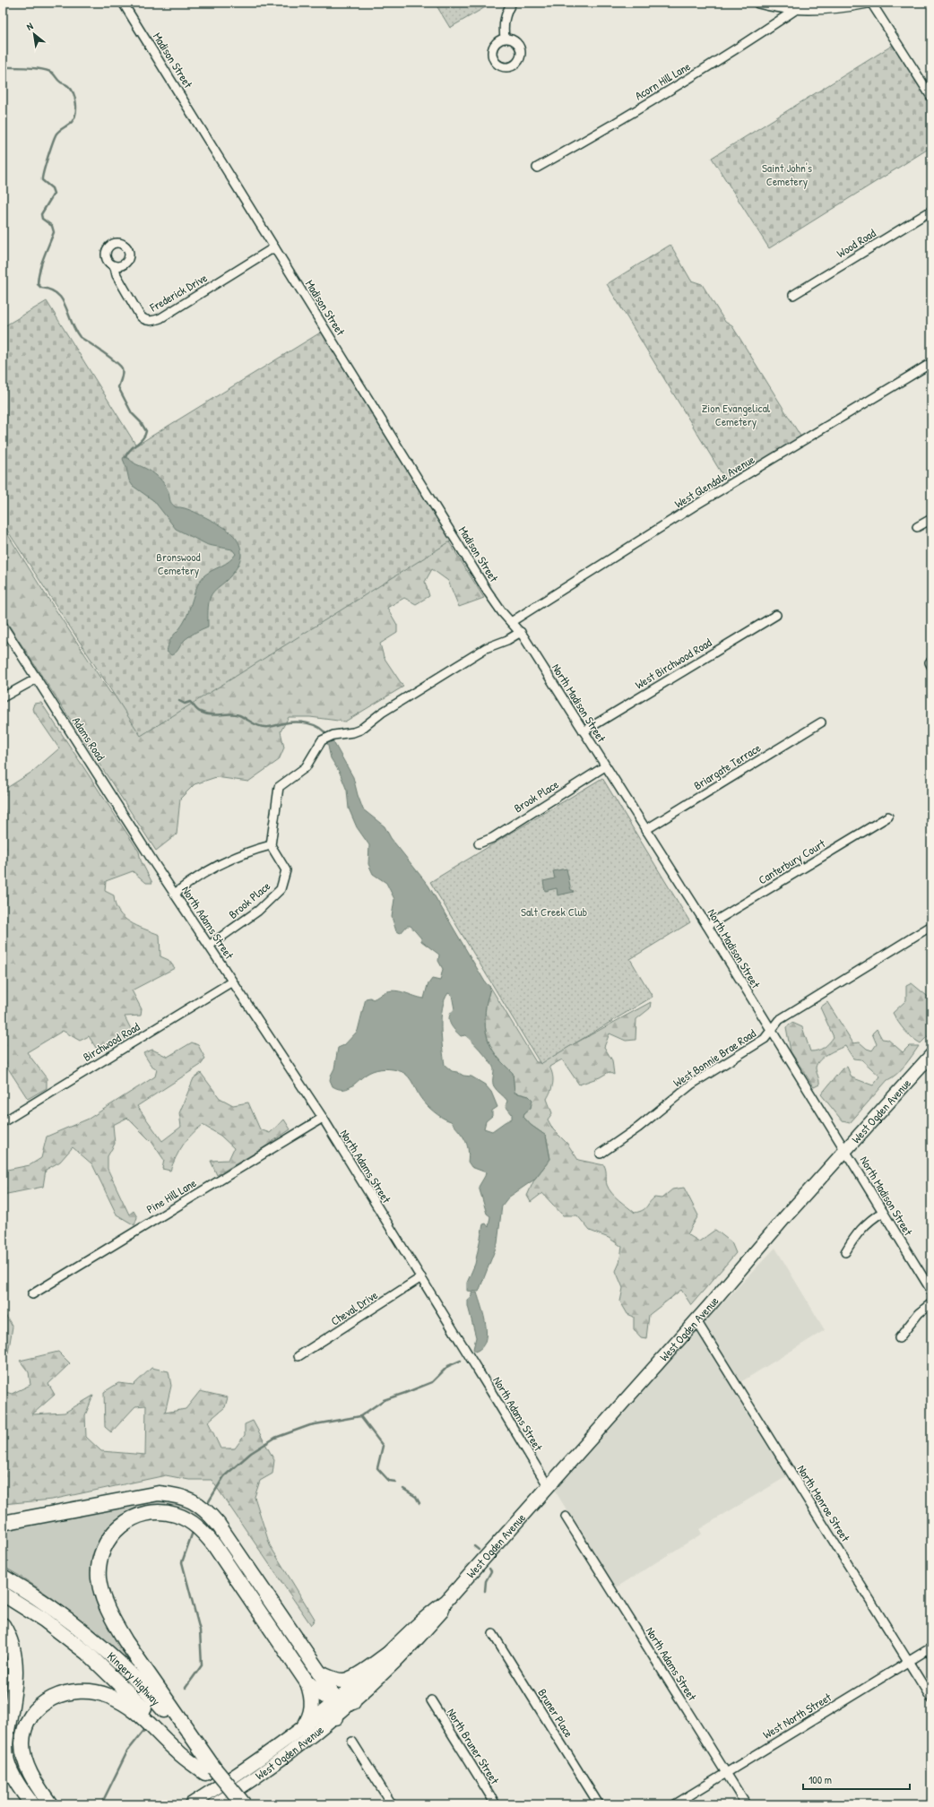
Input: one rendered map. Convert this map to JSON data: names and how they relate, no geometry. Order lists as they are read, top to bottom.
{
  "streets": {
    "highway": ["Kingery Highway"],
    "main road": ["West Ogden Avenue"],
    "street": [
      "Madison Street",
      "Acorn Hill Lane",
      "Wood Road",
      "Frederick Drive",
      "West Glendale Avenue",
      "West Birchwood Road",
      "North Madison Street",
      "Adams Road",
      "Briargate Terrace",
      "Brook Place",
      "Canterbury Court",
      "North Adams Street",
      "Birchwood Road",
      "West Bonnie Brae Road",
      "Pine Hill Lane",
      "Cheval Drive",
      "North Monroe Street",
      "Bruner Place",
      "West North Street",
      "North Bruner Street"
    ]
  },
  "crossings": [
    ["Madison Street", "Frederick Drive"],
    ["Madison Street", "West Glendale Avenue"],
    ["Madison Street", "North Madison Street"],
    ["West Glendale Avenue", "North Madison Street"],
    ["West Birchwood Road", "North Madison Street"],
    ["North Madison Street", "Briargate Terrace"],
    ["North Madison Street", "Brook Place"],
    ["North Madison Street", "Canterbury Court"],
    ["North Madison Street", "West Bonnie Brae Road"],
    ["North Madison Street", "West Ogden Avenue"],
    ["Adams Road", "North Adams Street"],
    ["Brook Place", "North Adams Street"],
    ["North Adams Street", "Birchwood Road"],
    ["North Adams Street", "West Ogden Avenue"],
    ["North Adams Street", "Pine Hill Lane"],
    ["North Adams Street", "Cheval Drive"],
    ["North Adams Street", "West North Street"],
    ["West Ogden Avenue", "North Monroe Street"],
    ["North Monroe Street", "West North Street"]
  ],
  "parks": [
    "Saint John's Cemetery",
    "Zion Evangelical Cemetery",
    "Bronswood Cemetery",
    "Salt Creek Club"
  ],
  "scale_bar": "100 m",
  "north": "top left"
}
